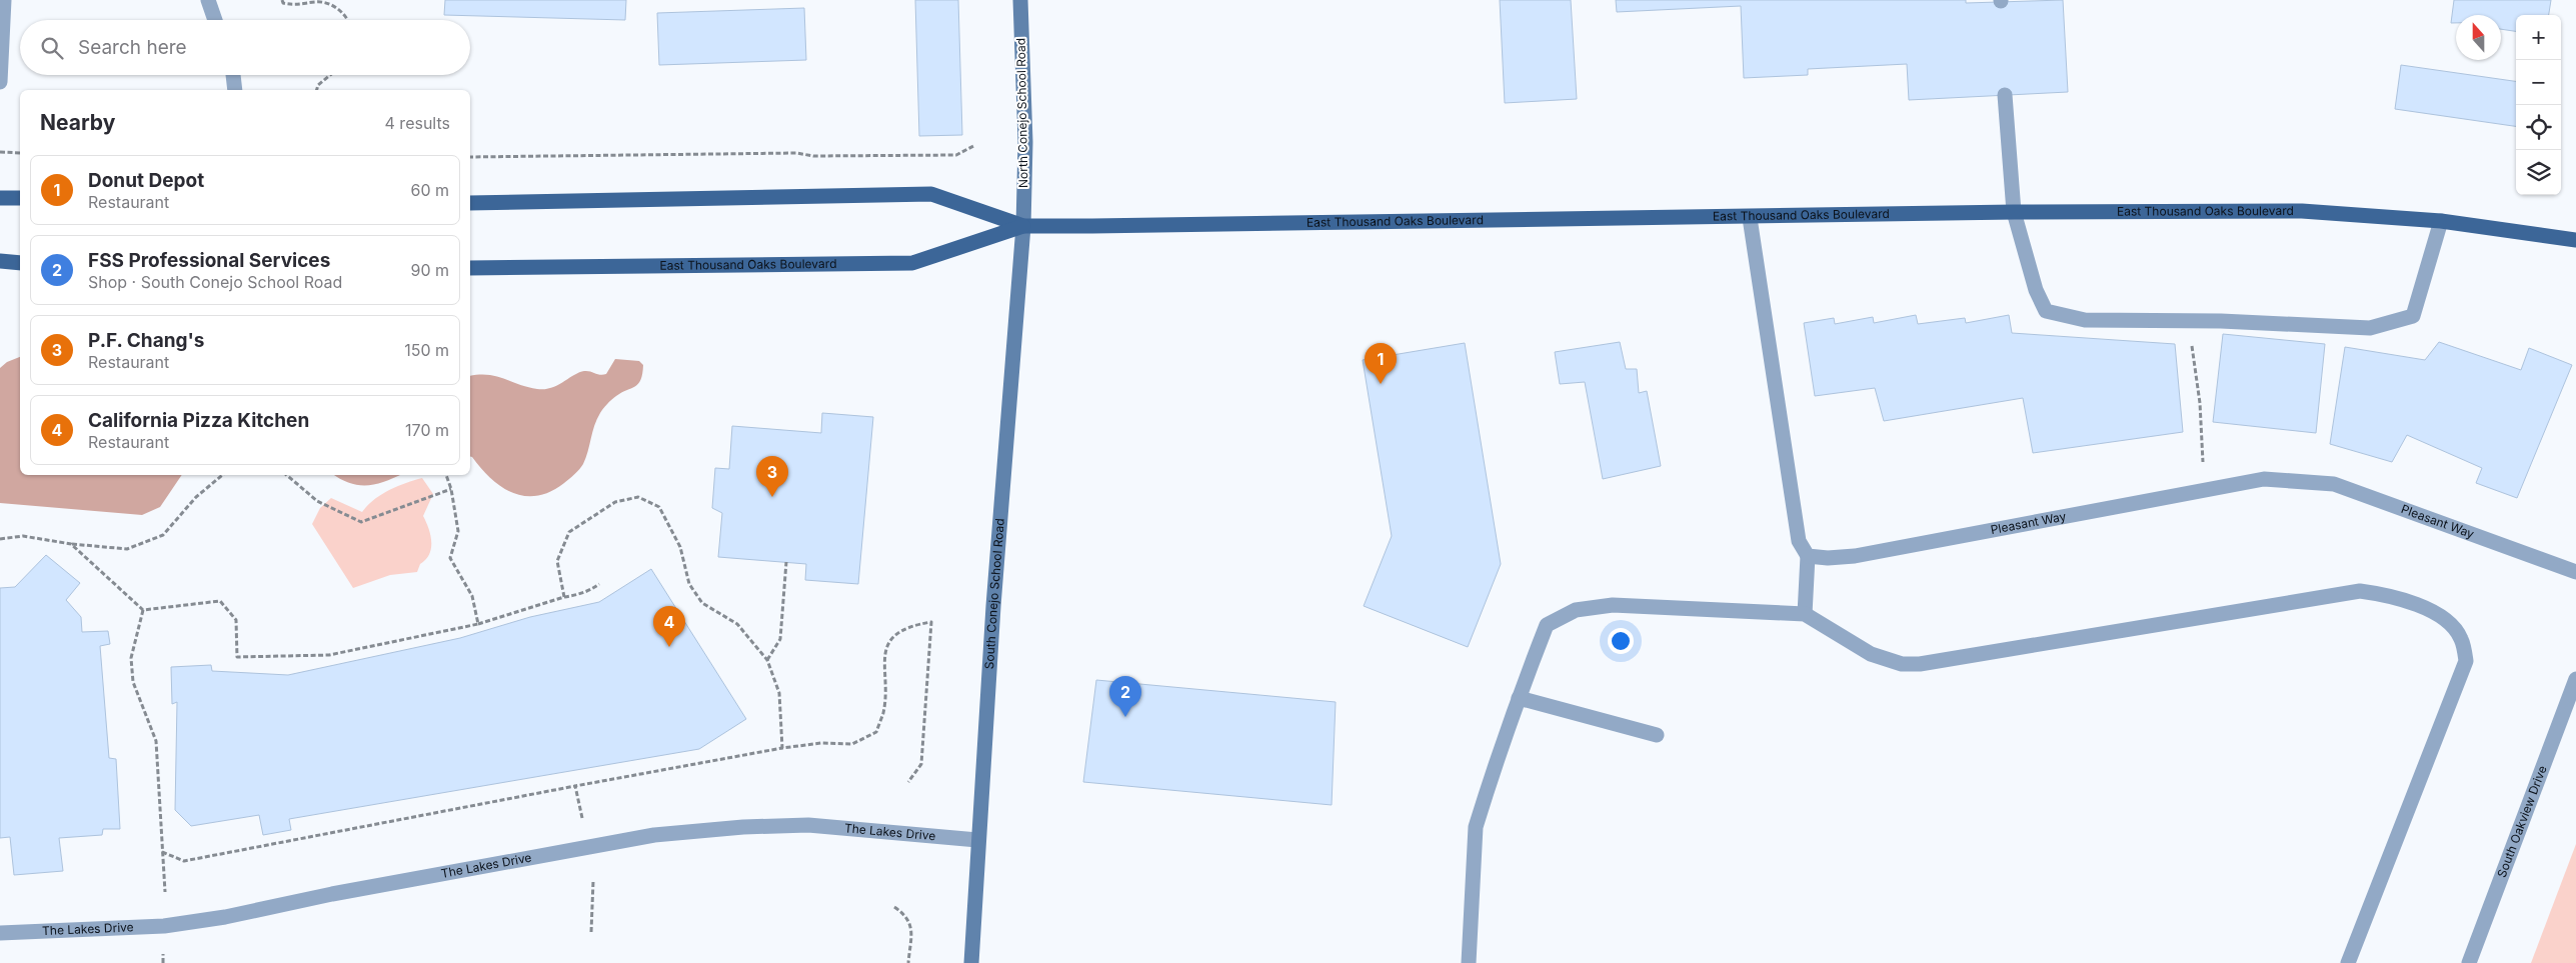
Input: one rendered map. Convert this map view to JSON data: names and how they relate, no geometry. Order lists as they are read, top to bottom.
{
  "streets": {
    "main road": ["East Thousand Oaks Boulevard"],
    "street": [
      "North Conejo School Road",
      "Pleasant Way",
      "South Conejo School Road",
      "South Oakview Drive",
      "The Lakes Drive"
    ]
  },
  "crossings": [
    ["North Conejo School Road", "East Thousand Oaks Boulevard"],
    ["North Conejo School Road", "South Conejo School Road"],
    ["East Thousand Oaks Boulevard", "South Conejo School Road"],
    ["South Conejo School Road", "The Lakes Drive"]
  ],
  "north": "top",
  "page": {
    "map_buttons": ["+", "−"],
    "search": "Search here",
    "heading": ["Nearby", "4 results"],
    "list": [
      {
        "mark": "1",
        "name": "Donut Depot",
        "note": "Restaurant",
        "value": "60 m"
      },
      {
        "mark": "2",
        "name": "FSS Professional Services",
        "note": "Shop · South Conejo School Road",
        "value": "90 m"
      },
      {
        "mark": "3",
        "name": "P.F. Chang's",
        "note": "Restaurant",
        "value": "150 m"
      },
      {
        "mark": "4",
        "name": "California Pizza Kitchen",
        "note": "Restaurant",
        "value": "170 m"
      }
    ],
    "pins": [
      "1",
      "3",
      "4",
      "2"
    ]
  }
}
